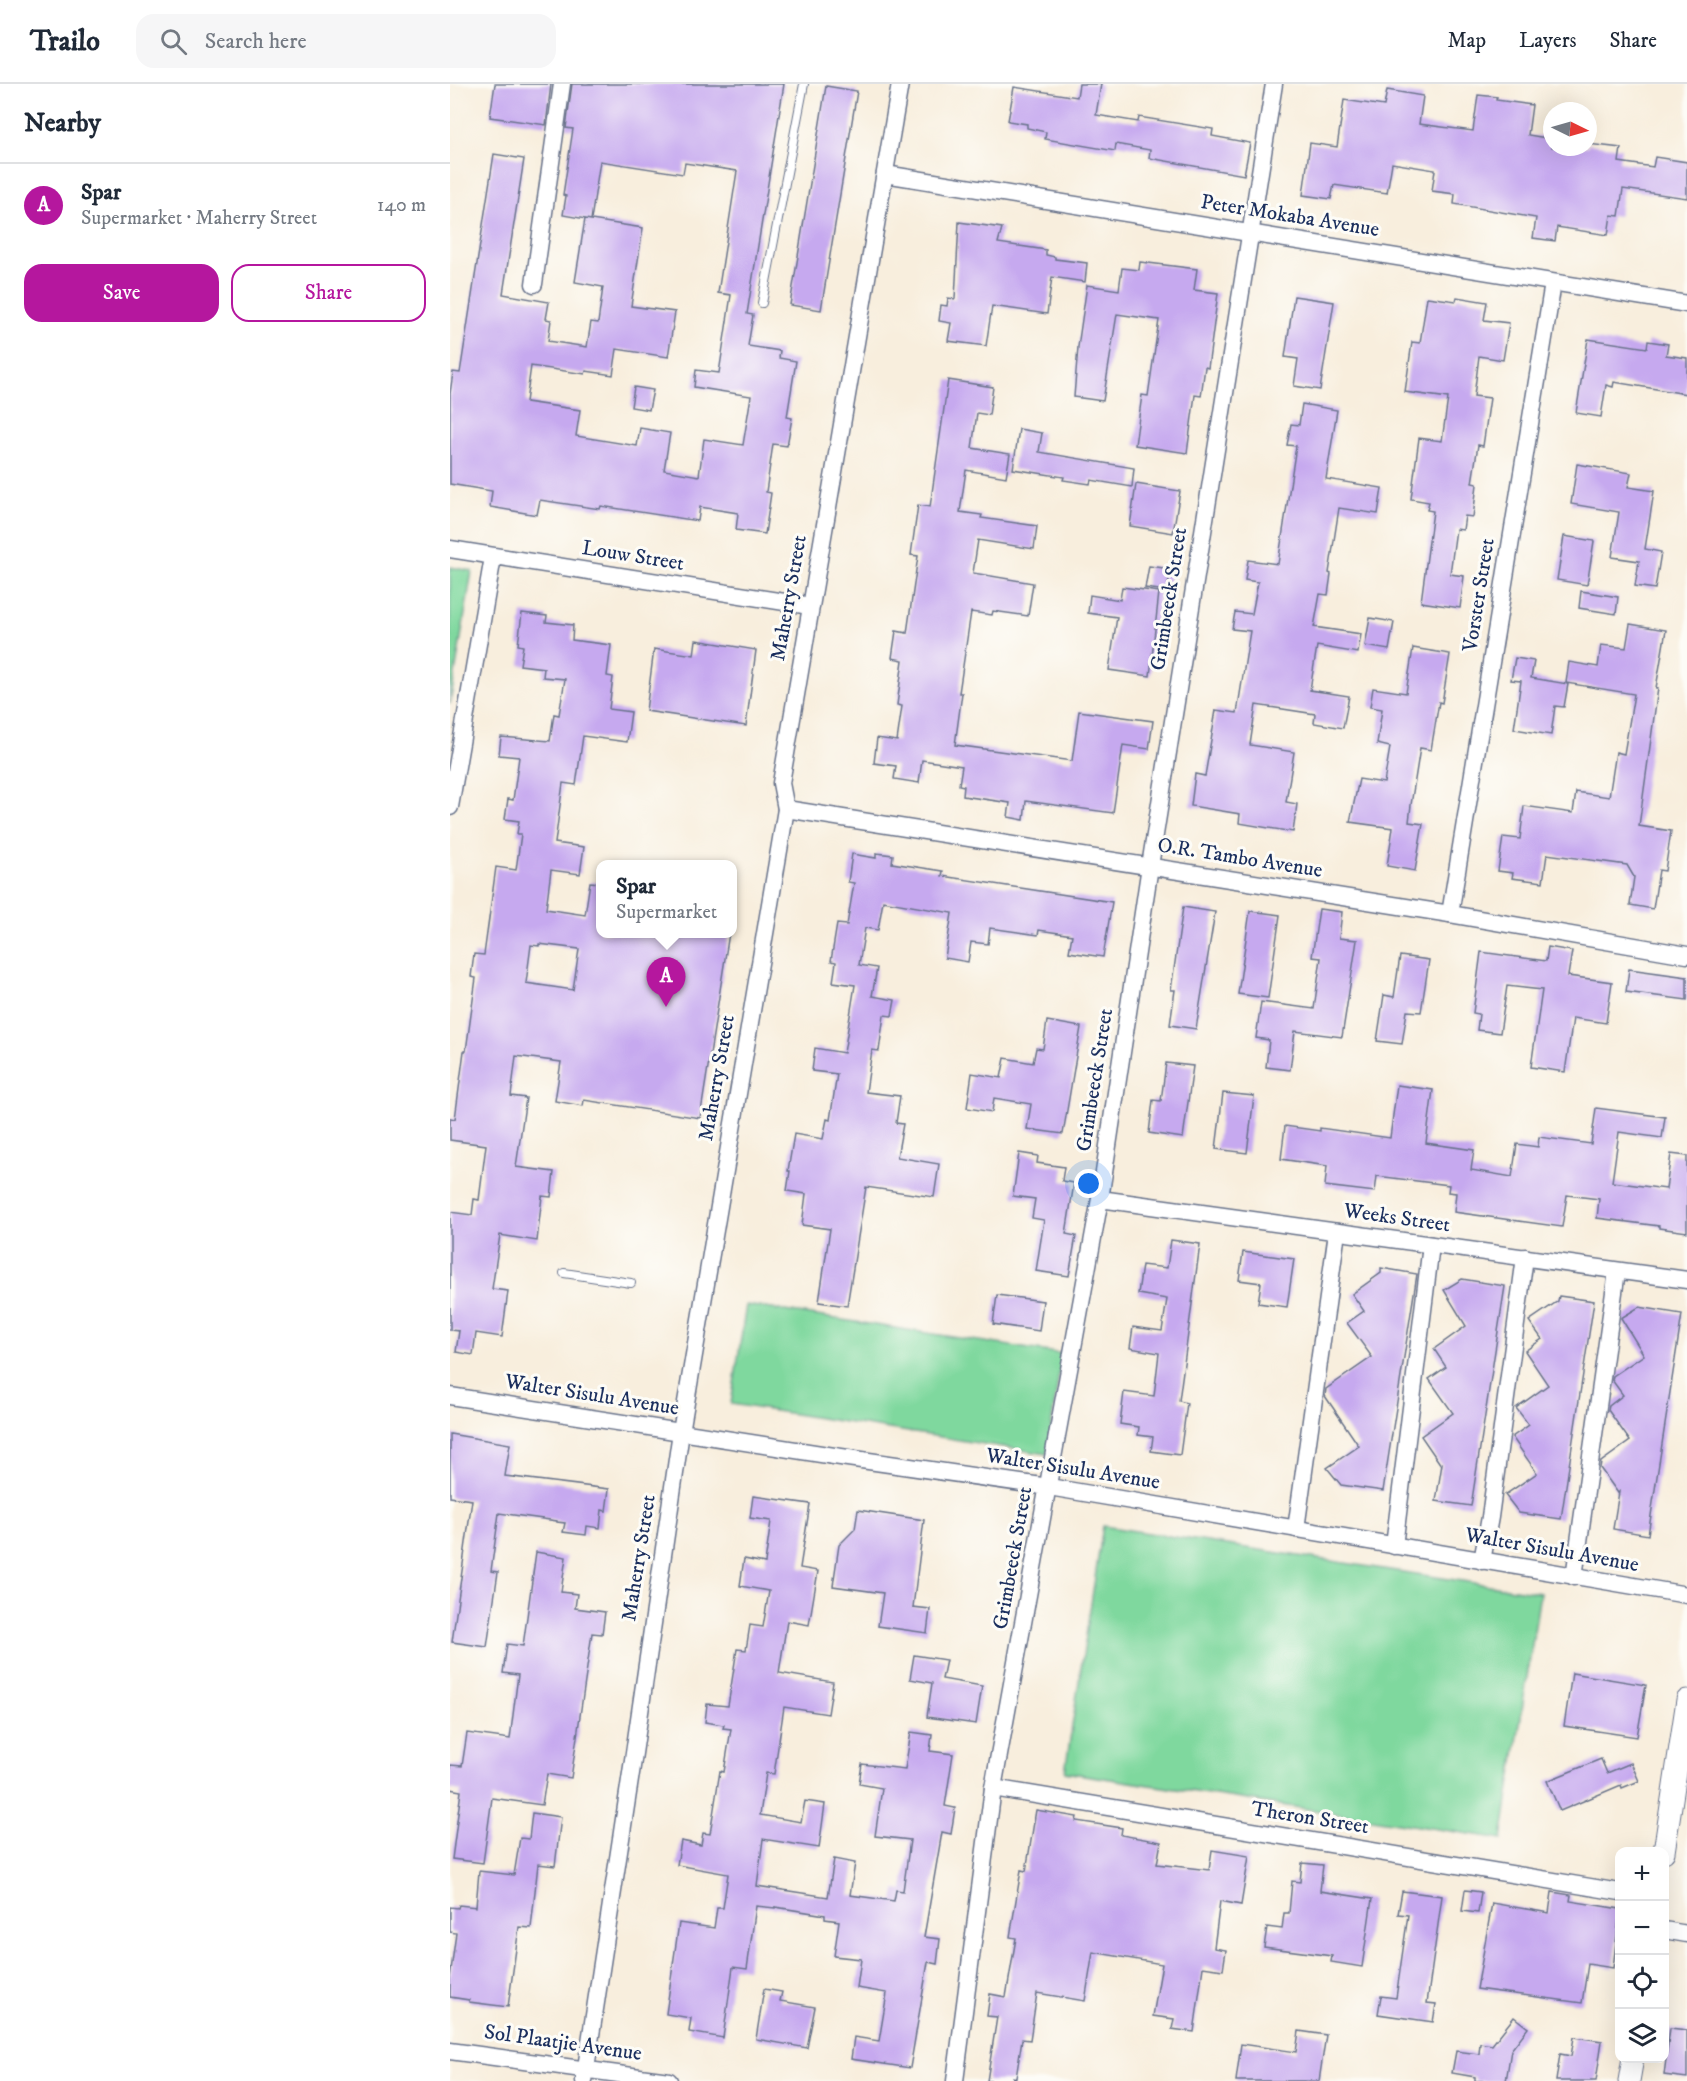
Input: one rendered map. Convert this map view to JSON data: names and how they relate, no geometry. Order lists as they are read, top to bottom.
{
  "streets": {
    "street": [
      "Peter Mokaba Avenue",
      "Louw Street",
      "Vorster Street",
      "Maherry Street",
      "Grimbeeck Street",
      "O.R. Tambo Avenue",
      "Weeks Street",
      "Walter Sisulu Avenue",
      "Theron Street",
      "Sol Plaatjie Avenue"
    ]
  },
  "crossings": [
    ["Peter Mokaba Avenue", "Vorster Street"],
    ["Peter Mokaba Avenue", "Maherry Street"],
    ["Peter Mokaba Avenue", "Grimbeeck Street"],
    ["Louw Street", "Maherry Street"],
    ["Vorster Street", "O.R. Tambo Avenue"],
    ["Maherry Street", "O.R. Tambo Avenue"],
    ["Maherry Street", "Walter Sisulu Avenue"],
    ["Maherry Street", "Sol Plaatjie Avenue"],
    ["Grimbeeck Street", "O.R. Tambo Avenue"],
    ["Grimbeeck Street", "Weeks Street"],
    ["Grimbeeck Street", "Walter Sisulu Avenue"],
    ["Grimbeeck Street", "Theron Street"]
  ],
  "north": "right",
  "page": {
    "header": "Trailo",
    "search": "Search here",
    "nav": ["Map", "Layers", "Share"],
    "heading": "Nearby",
    "list": [
      {
        "mark": "A",
        "name": "Spar",
        "note": "Supermarket · Maherry Street",
        "value": "140 m"
      }
    ],
    "buttons": ["Save", "Share"],
    "popup": ["Spar", "Supermarket"],
    "pins": "A",
    "map_buttons": ["+", "−"]
  }
}
